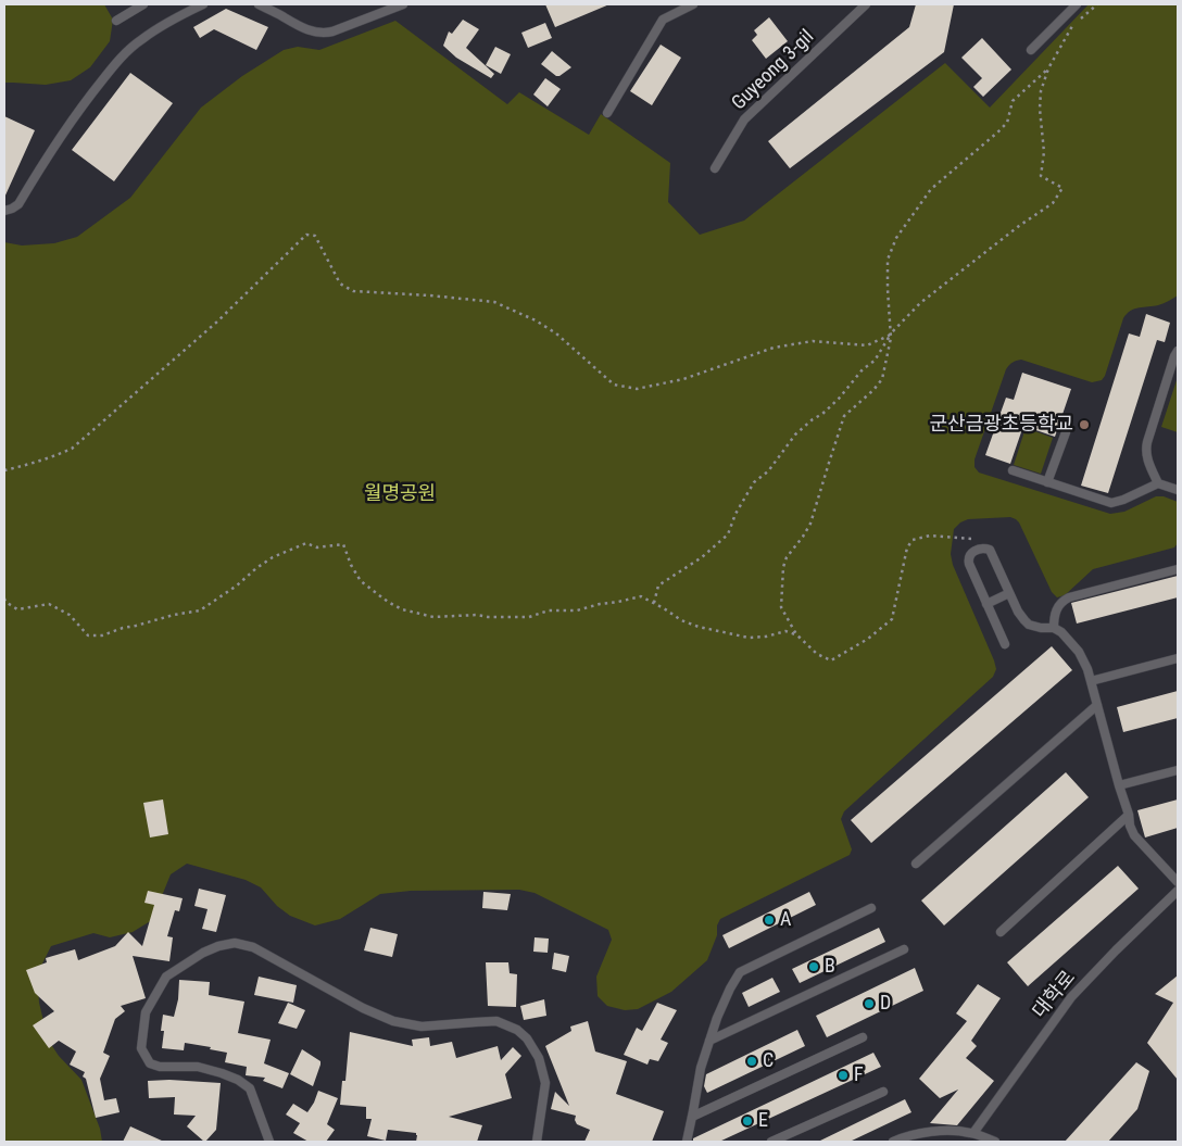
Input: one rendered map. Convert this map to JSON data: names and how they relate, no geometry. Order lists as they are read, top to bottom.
{
  "streets": {
    "lane": ["Guyeong 3-gil", "대학로"]
  },
  "parks": ["월명공원"],
  "places": [
    "군산금광초등학교",
    "A",
    "B",
    "D",
    "C",
    "F",
    "E"
  ]
}
